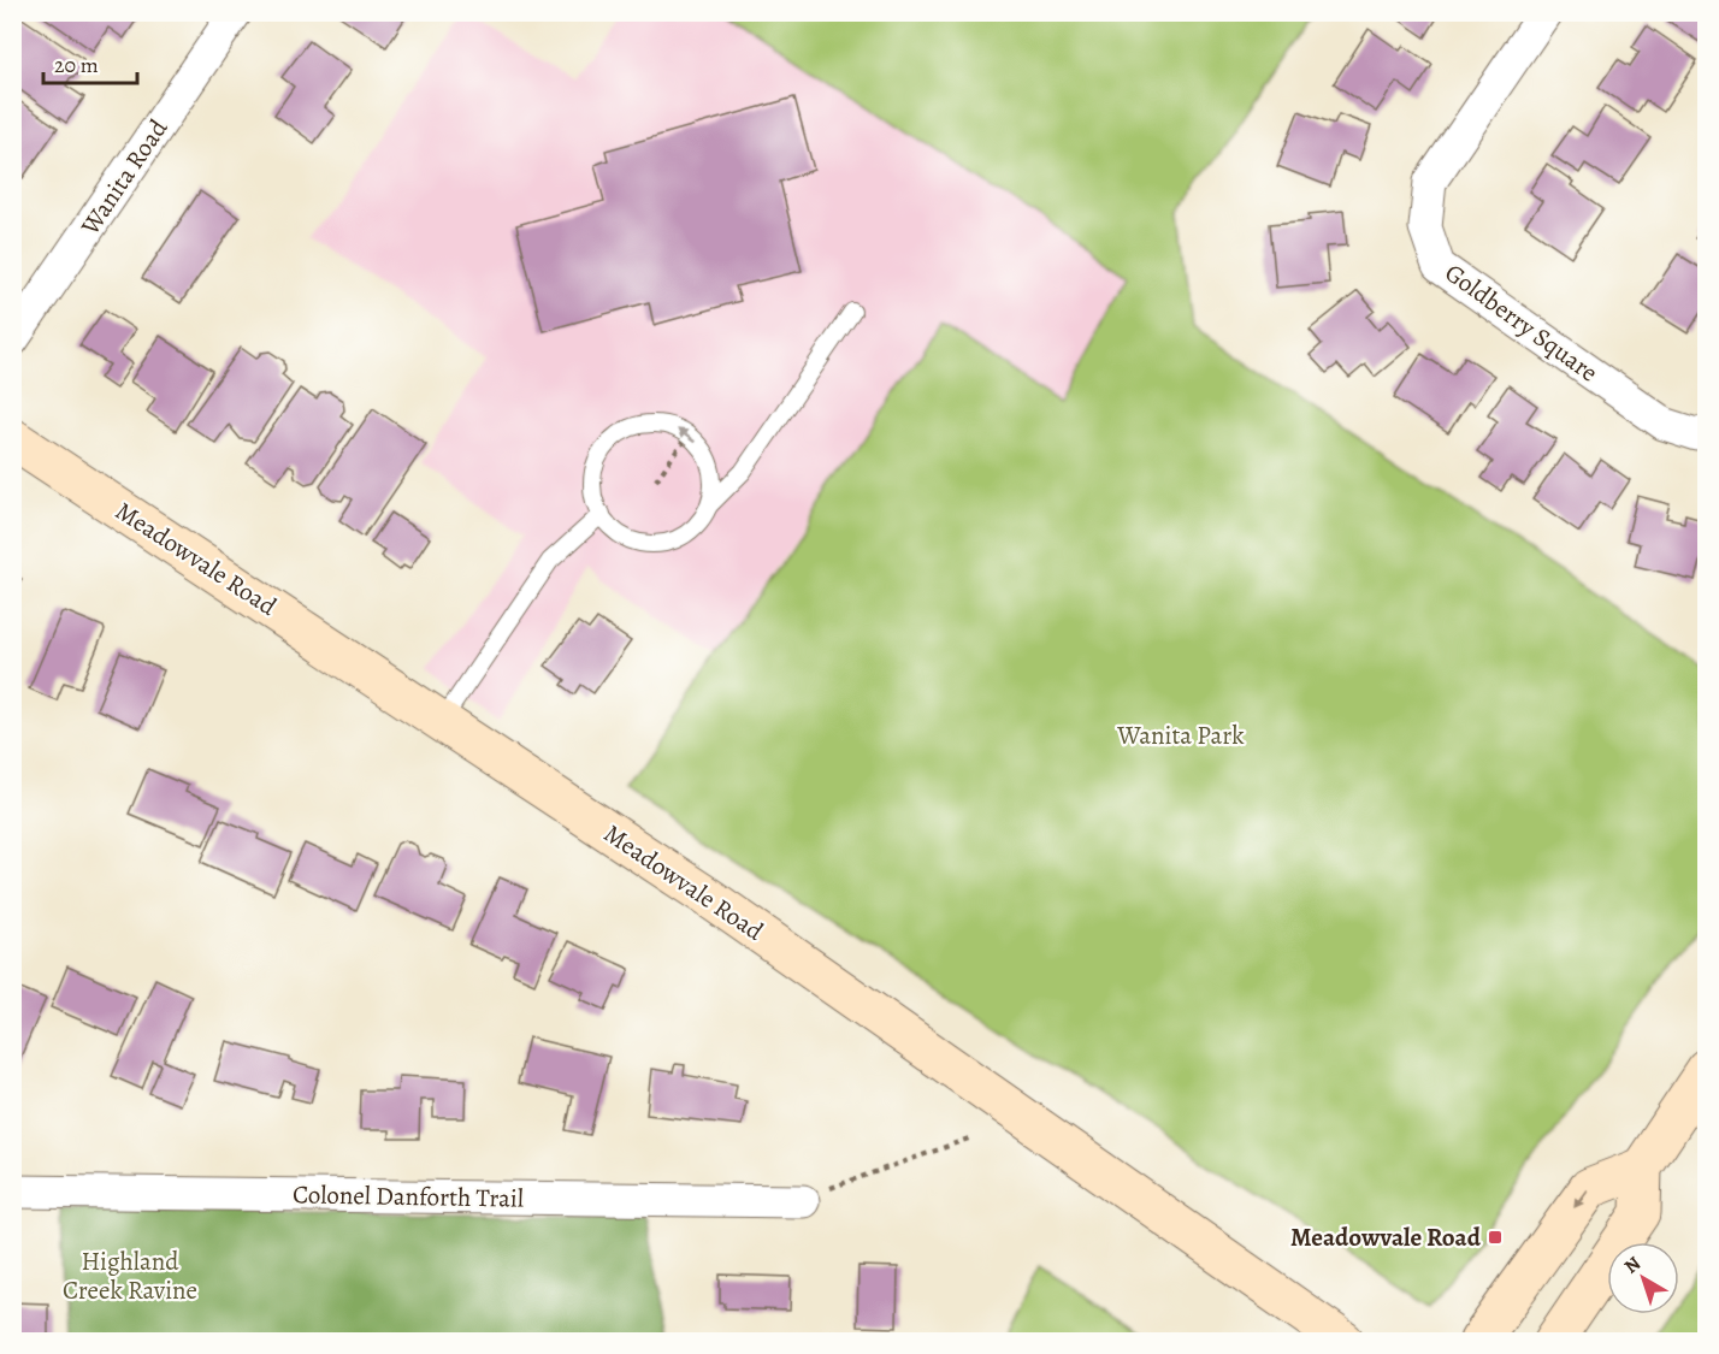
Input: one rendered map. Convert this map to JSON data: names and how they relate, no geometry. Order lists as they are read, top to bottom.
{
  "streets": {
    "street": [
      "Wanita Road",
      "Goldberry Square",
      "Meadowvale Road",
      "Colonel Danforth Trail"
    ]
  },
  "parks": ["Wanita Park", "Highland Creek Ravine"],
  "places": {
    "transit": ["Meadowvale Road"]
  },
  "scale_bar": "20 m",
  "north": "top left"
}
